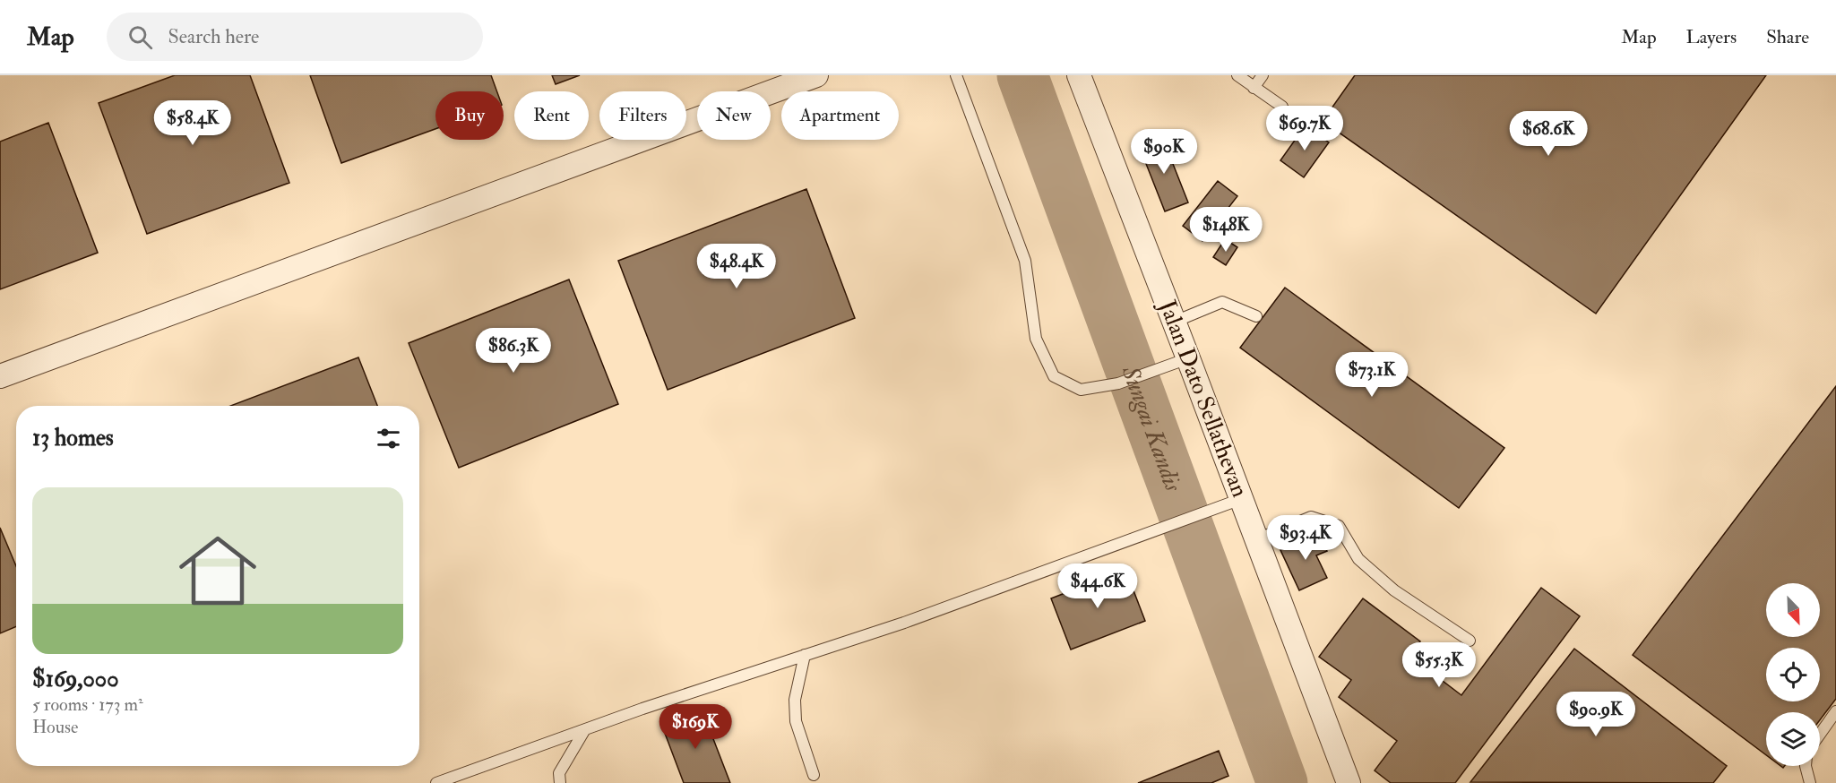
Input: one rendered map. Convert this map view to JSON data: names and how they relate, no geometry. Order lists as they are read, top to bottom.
{
  "streets": {
    "street": ["Jalan Dato Sellathevan"]
  },
  "water": ["Sungai Kandis"],
  "north": "bottom right",
  "page": {
    "header": "Map",
    "search": "Search here",
    "nav": ["Map", "Layers", "Share"],
    "chip": [
      "Buy",
      "Rent",
      "Filters",
      "New",
      "Apartment"
    ],
    "price": [
      "$58.4K",
      "$69.7K",
      "$68.6K",
      "$90K",
      "$148K",
      "$48.4K",
      "$86.3K",
      "$73.1K",
      "$93.4K",
      "$44.6K",
      "$55.3K",
      "$90.9K",
      "$169K"
    ],
    "heading": "13 homes",
    "list": [
      {
        "name": "$169,000",
        "note": "5 rooms · 173 m² · House"
      }
    ]
  }
}
